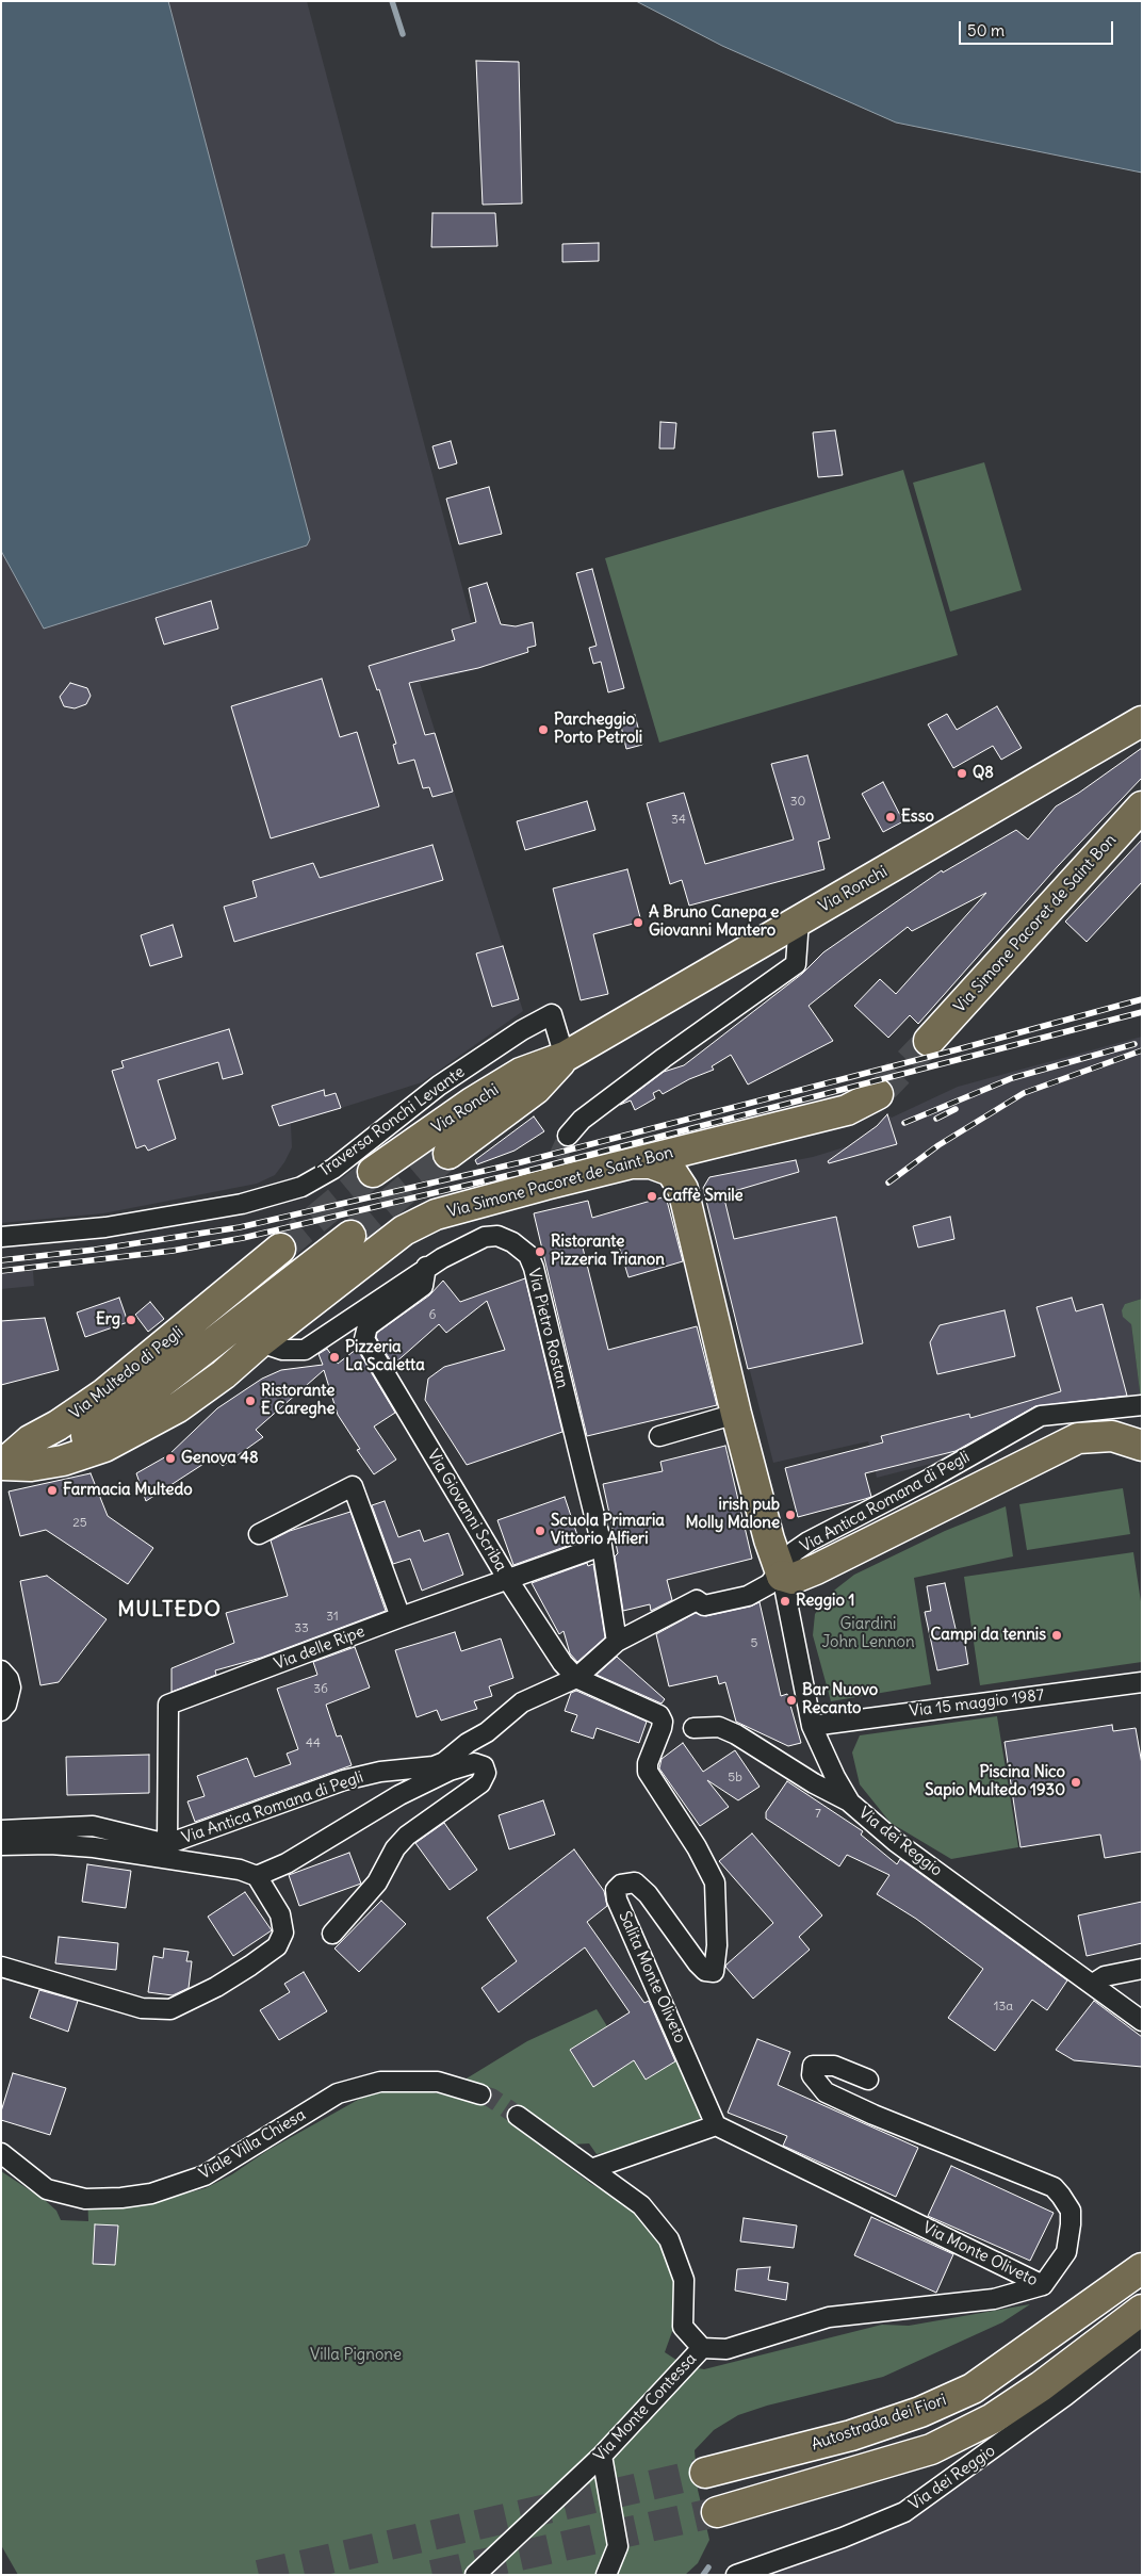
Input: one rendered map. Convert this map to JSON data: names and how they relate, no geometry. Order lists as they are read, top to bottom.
{
  "streets": {
    "main road": [
      "Via Ronchi",
      "Via Simone Pacoret de Saint Bon",
      "Via Multedo di Pegli",
      "Autostrada dei Fiori"
    ],
    "street": [
      "Traversa Ronchi Levante",
      "Via Pietro Rostan",
      "Via Antica Romana di Pegli",
      "Via Giovanni Scriba",
      "Via delle Ripe",
      "Via 15 maggio 1987",
      "Via dei Reggio",
      "Salita Monte Oliveto",
      "Viale Villa Chiesa",
      "Via Monte Oliveto",
      "Via Monte Contessa"
    ]
  },
  "crossings": [
    ["Via Ronchi", "Traversa Ronchi Levante"],
    ["Via Simone Pacoret de Saint Bon", "Via Pietro Rostan"],
    ["Via Simone Pacoret de Saint Bon", "Via Multedo di Pegli"],
    ["Via Pietro Rostan", "Via Antica Romana di Pegli"],
    ["Via Pietro Rostan", "Via Giovanni Scriba"],
    ["Via Pietro Rostan", "Via delle Ripe"],
    ["Via Antica Romana di Pegli", "Via Giovanni Scriba"],
    ["Via Antica Romana di Pegli", "Via delle Ripe"],
    ["Via Antica Romana di Pegli", "Via dei Reggio"],
    ["Via Antica Romana di Pegli", "Salita Monte Oliveto"],
    ["Via Giovanni Scriba", "Via delle Ripe"],
    ["Via Giovanni Scriba", "Salita Monte Oliveto"],
    ["Via 15 maggio 1987", "Via dei Reggio"],
    ["Salita Monte Oliveto", "Via Monte Oliveto"],
    ["Via Monte Oliveto", "Via Monte Contessa"]
  ],
  "districts": ["MULTEDO"],
  "parks": ["Giardini John Lennon", "Villa Pignone"],
  "places": [
    "Parcheggio Porto Petroli",
    "Q8",
    "Esso",
    "A Bruno Canepa e Giovanni Mantero",
    "Caffè Smile",
    "Ristorante Pizzeria Trianon",
    "Erg",
    "Pizzeria La Scaletta",
    "Ristorante E Careghe",
    "Genova 48",
    "Farmacia Multedo",
    "irish pub Molly Malone",
    "Scuola Primaria Vittorio Alfieri",
    "Reggio 1",
    "Campi da tennis",
    "Bar Nuovo Recanto",
    "Piscina Nico Sapio Multedo 1930"
  ],
  "house_numbers": [
    "30",
    "34",
    "6",
    "25",
    "31",
    "33",
    "5",
    "36",
    "44",
    "5b",
    "7",
    "13a"
  ],
  "scale_bar": "50 m"
}
